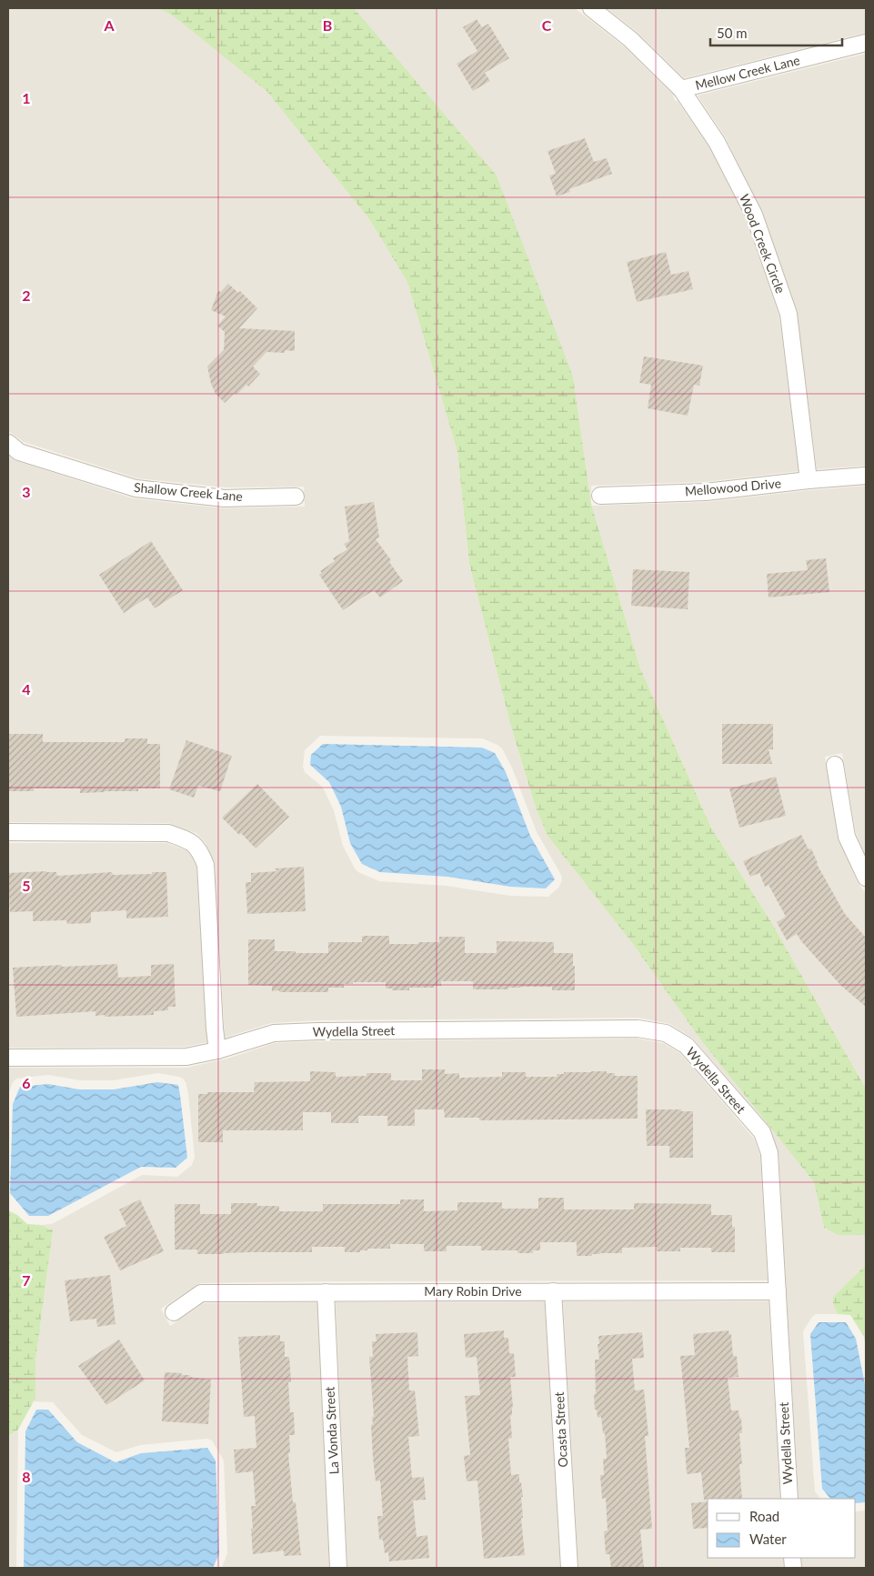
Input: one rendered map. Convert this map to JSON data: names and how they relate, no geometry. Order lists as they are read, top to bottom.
{
  "streets": {
    "street": [
      "Mellow Creek Lane",
      "Wood Creek Circle",
      "Mellowood Drive",
      "Shallow Creek Lane",
      "Wydella Street",
      "Mary Robin Drive",
      "Ocasta Street",
      "La Vonda Street"
    ]
  },
  "crossings": [
    ["Mellow Creek Lane", "Wood Creek Circle"],
    ["Wood Creek Circle", "Mellowood Drive"],
    ["Wydella Street", "Mary Robin Drive"],
    ["Mary Robin Drive", "Ocasta Street"],
    ["Mary Robin Drive", "La Vonda Street"]
  ],
  "legend": ["Road", "Water"],
  "scale_bar": "50 m",
  "grid": {
    "columns": ["A", "B", "C"],
    "rows": [
      "1",
      "2",
      "3",
      "4",
      "5",
      "6",
      "7",
      "8"
    ]
  }
}
